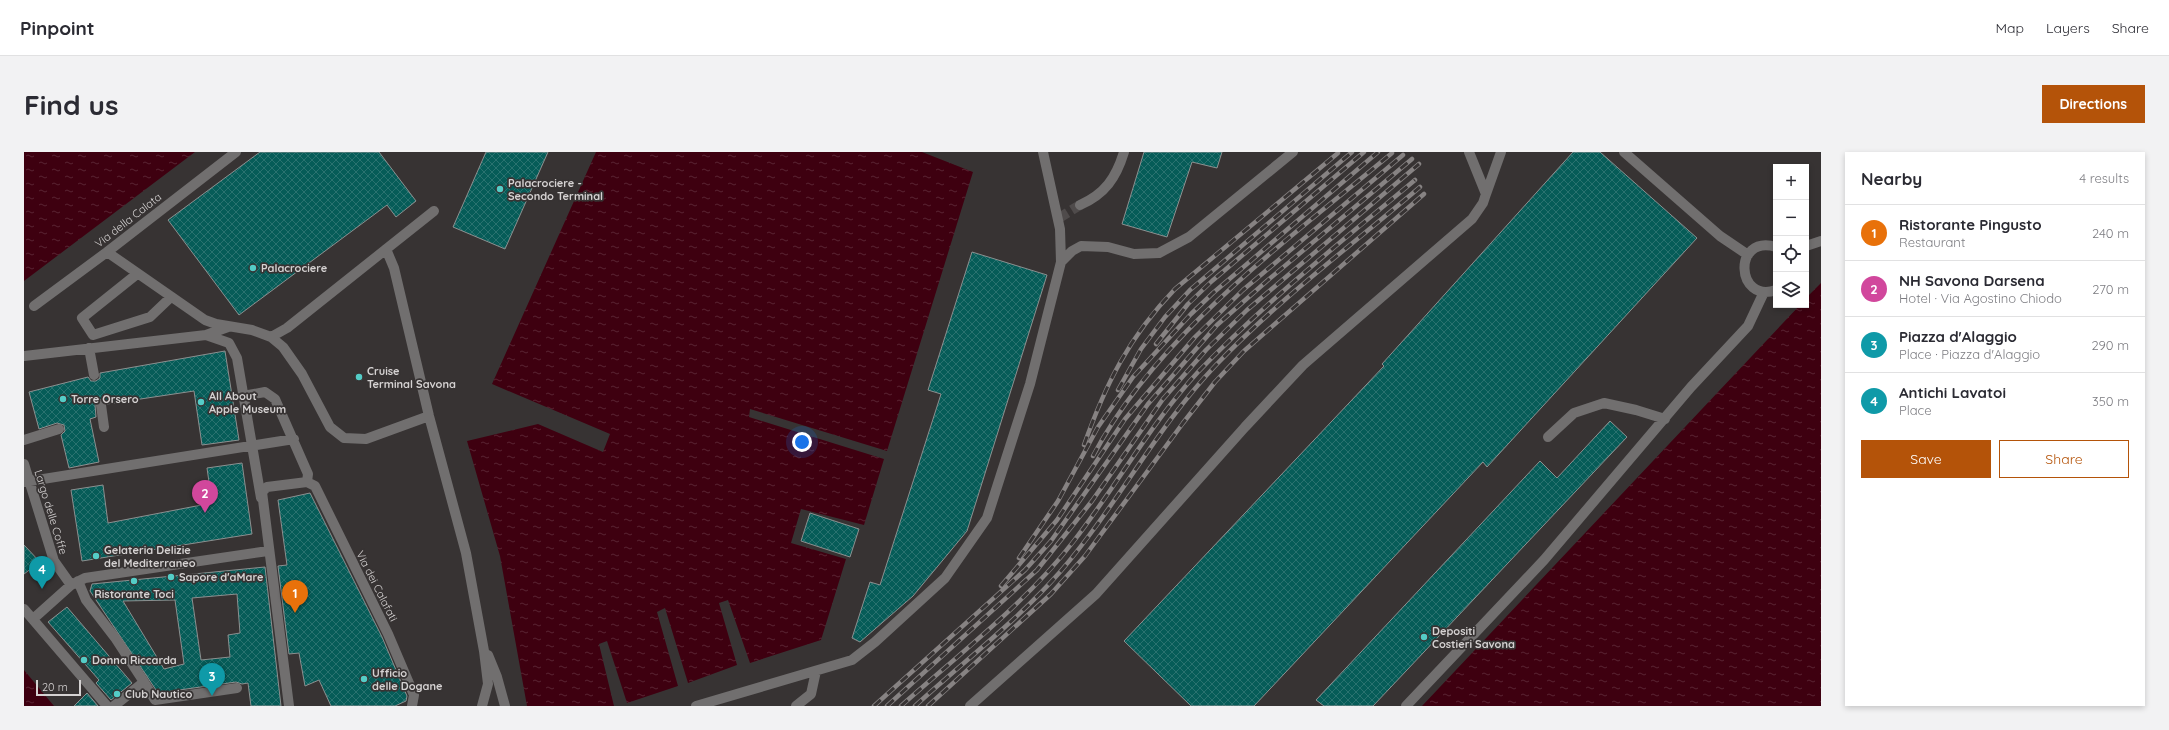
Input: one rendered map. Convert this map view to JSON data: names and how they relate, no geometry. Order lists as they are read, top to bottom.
{
  "streets": {
    "street": ["Via della Calata", "Largo delle Coffe", "Via dei Calafati"]
  },
  "places": [
    "Palacrociere - Secondo Terminal",
    "Palacrociere",
    "Cruise Terminal Savona",
    "Torre Orsero",
    "All About Apple Museum",
    "Gelateria Delizie del Mediterraneo",
    "Sapore d'aMare",
    "Ristorante Toci",
    "Depositi Costieri Savona",
    "Donna Riccarda",
    "Ufficio delle Dogane",
    "Club Nautico"
  ],
  "scale_bar": "20 m",
  "page": {
    "header": "Pinpoint",
    "nav": ["Map", "Layers", "Share"],
    "buttons": [
      "Directions",
      ["Save", "Share"]
    ],
    "title": "Find us",
    "heading": ["Nearby", "4 results"],
    "map_buttons": ["+", "−"],
    "list": [
      {
        "mark": "1",
        "name": "Ristorante Pingusto",
        "note": "Restaurant",
        "value": "240 m"
      },
      {
        "mark": "2",
        "name": "NH Savona Darsena",
        "note": "Hotel · Via Agostino Chiodo",
        "value": "270 m"
      },
      {
        "mark": "3",
        "name": "Piazza d'Alaggio",
        "note": "Place · Piazza d'Alaggio",
        "value": "290 m"
      },
      {
        "mark": "4",
        "name": "Antichi Lavatoi",
        "note": "Place",
        "value": "350 m"
      }
    ],
    "pins": [
      "2",
      "4",
      "1",
      "3"
    ],
    "scale": "20 m"
  }
}
